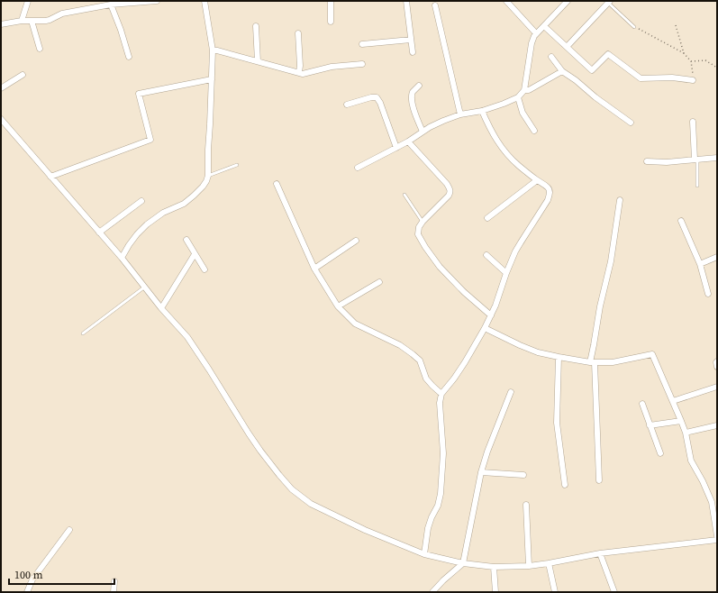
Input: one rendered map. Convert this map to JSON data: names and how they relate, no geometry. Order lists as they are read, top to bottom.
{
  "scale_bar": "100 m"
}
